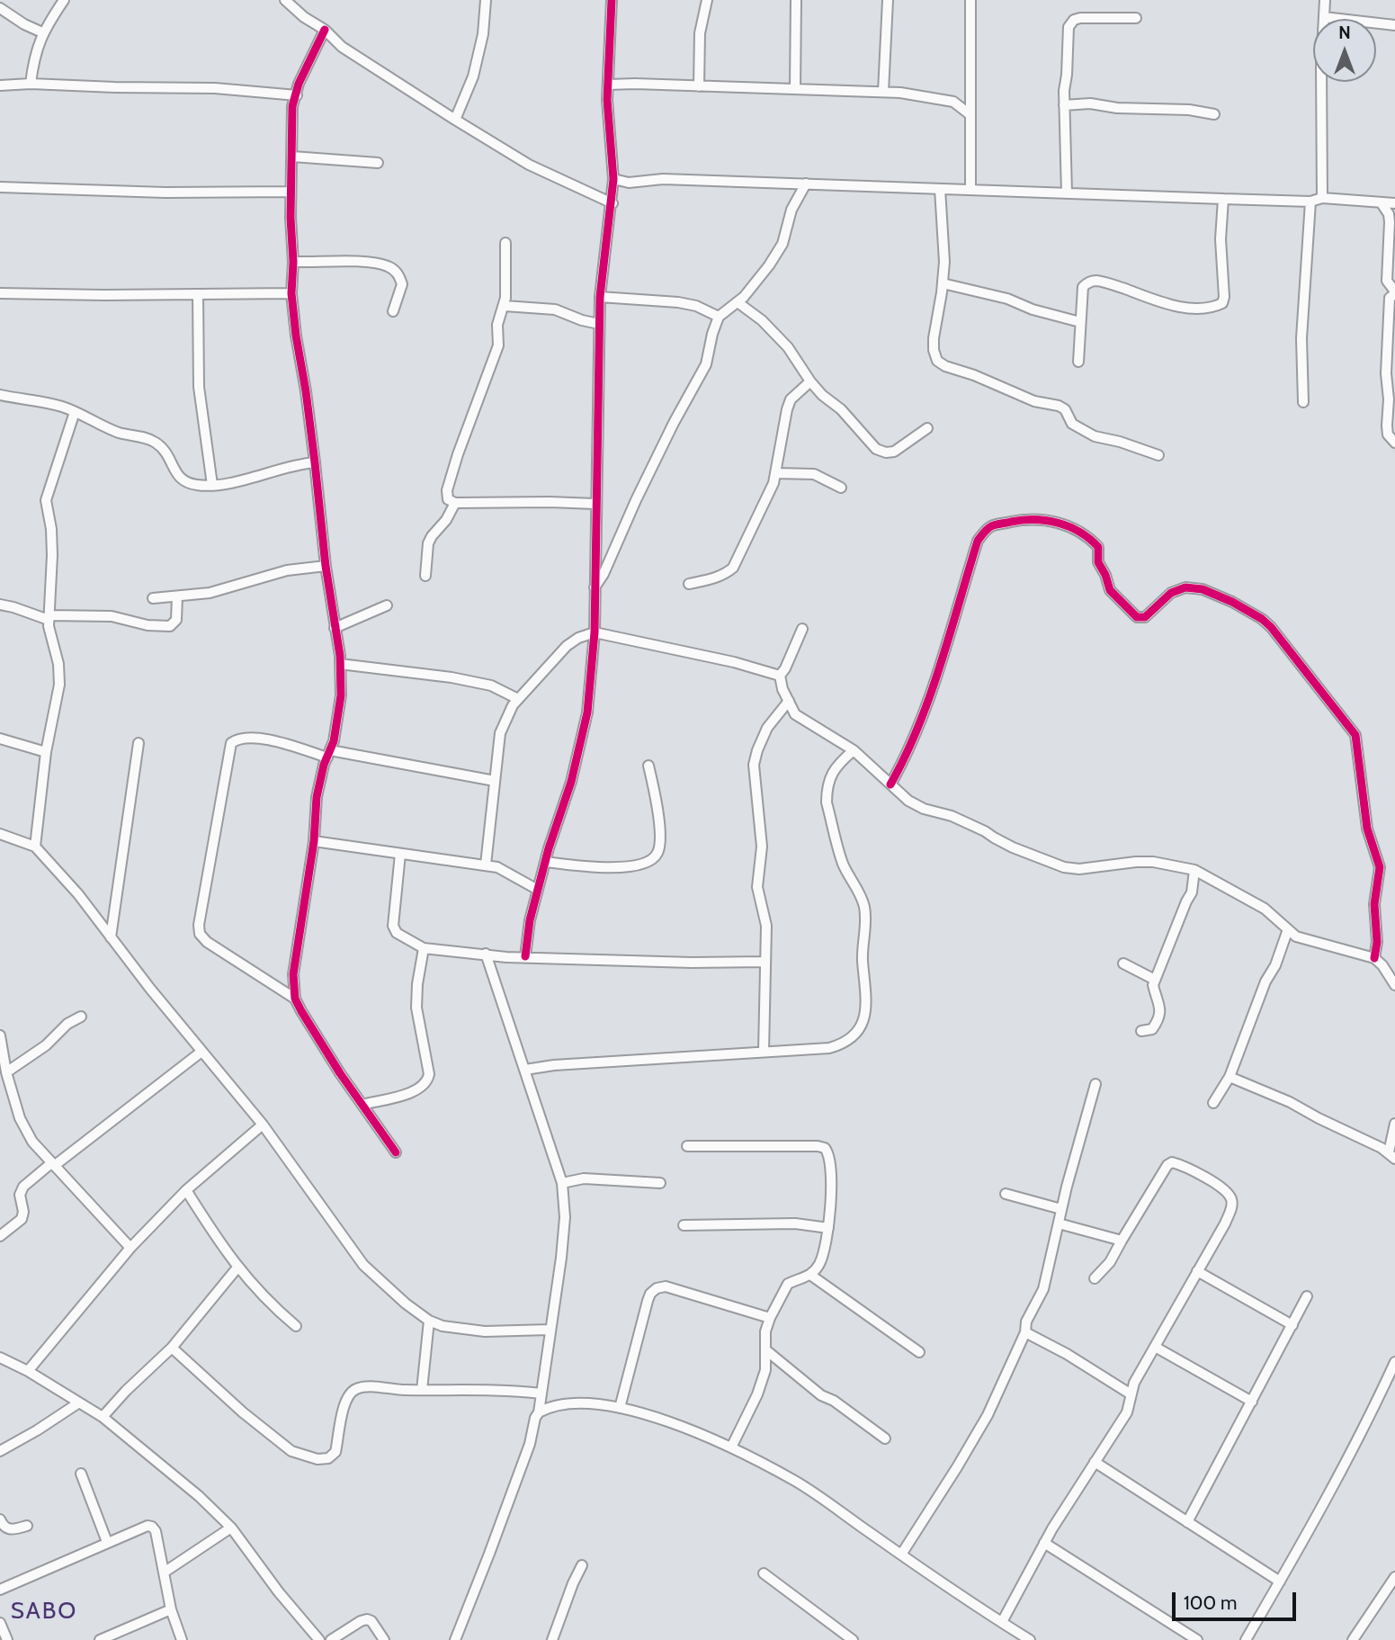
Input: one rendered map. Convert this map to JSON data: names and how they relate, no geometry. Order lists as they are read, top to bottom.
{
  "districts": ["SABO"],
  "scale_bar": "100 m",
  "north": "top"
}
